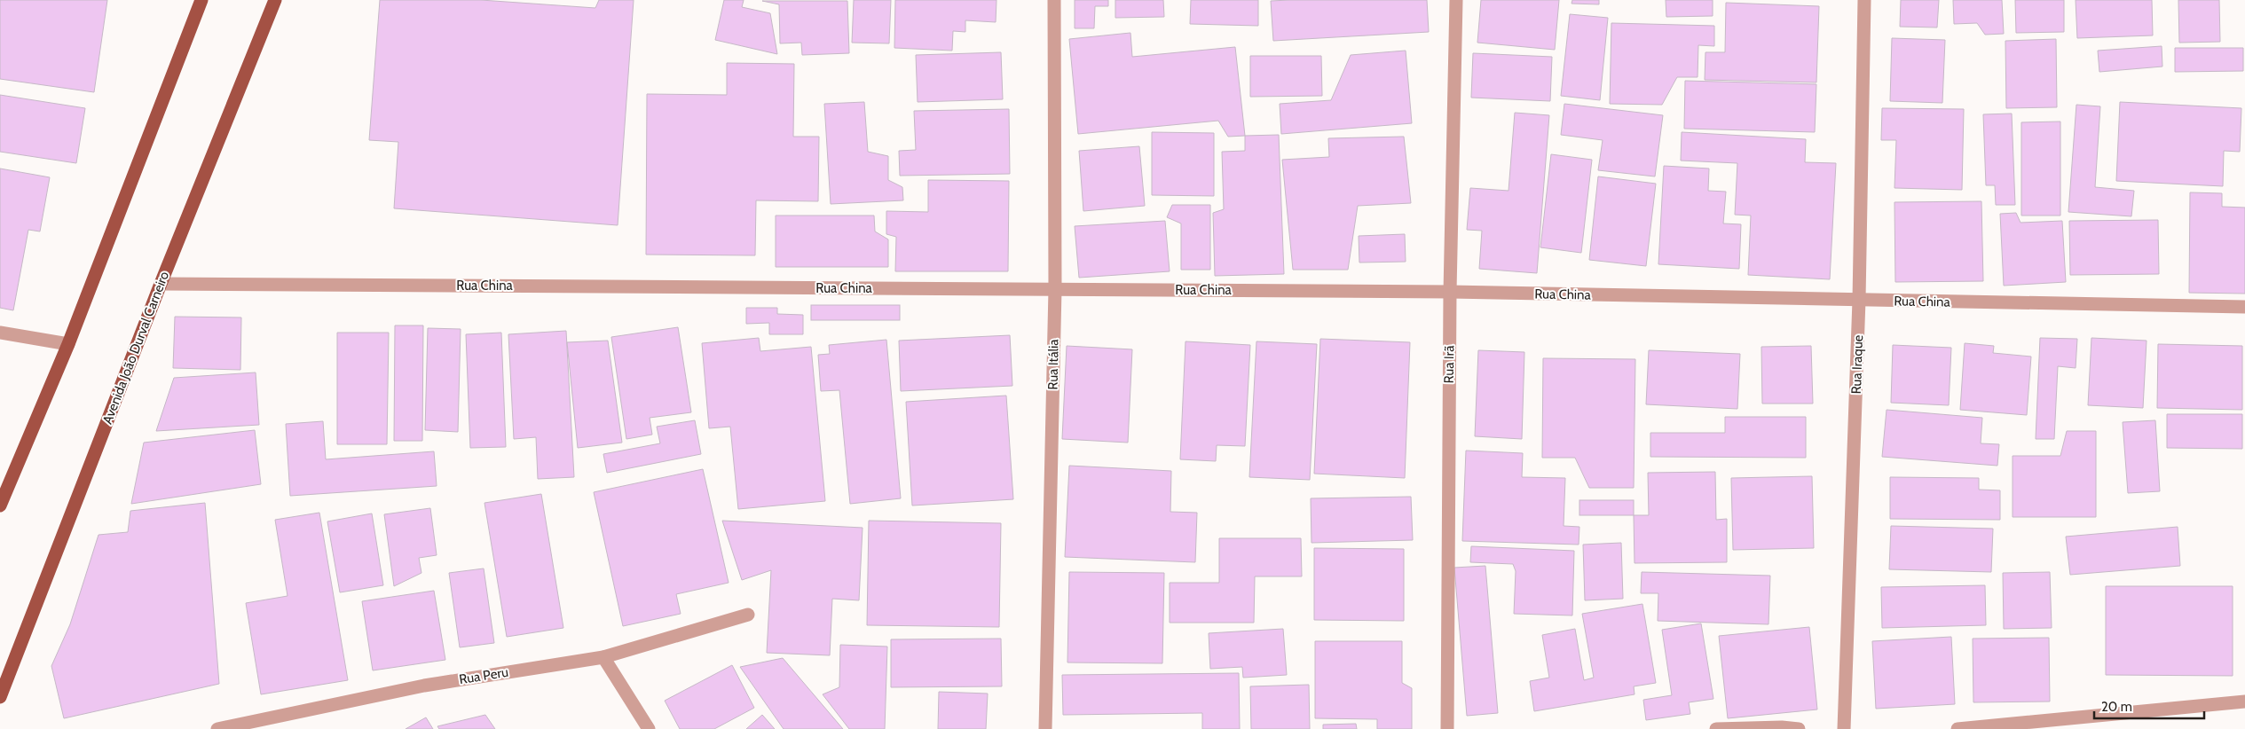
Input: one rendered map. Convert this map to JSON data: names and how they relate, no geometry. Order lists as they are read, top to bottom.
{
  "streets": {
    "main road": ["Avenida João Durval Carneiro"],
    "street": [
      "Rua China",
      "Rua Itália",
      "Rua Irã",
      "Rua Iraque",
      "Rua Peru"
    ]
  },
  "crossings": [
    ["Rua China", "Avenida João Durval Carneiro"],
    ["Rua China", "Rua Itália"],
    ["Rua China", "Rua Irã"],
    ["Rua China", "Rua Iraque"]
  ],
  "scale_bar": "20 m"
}
